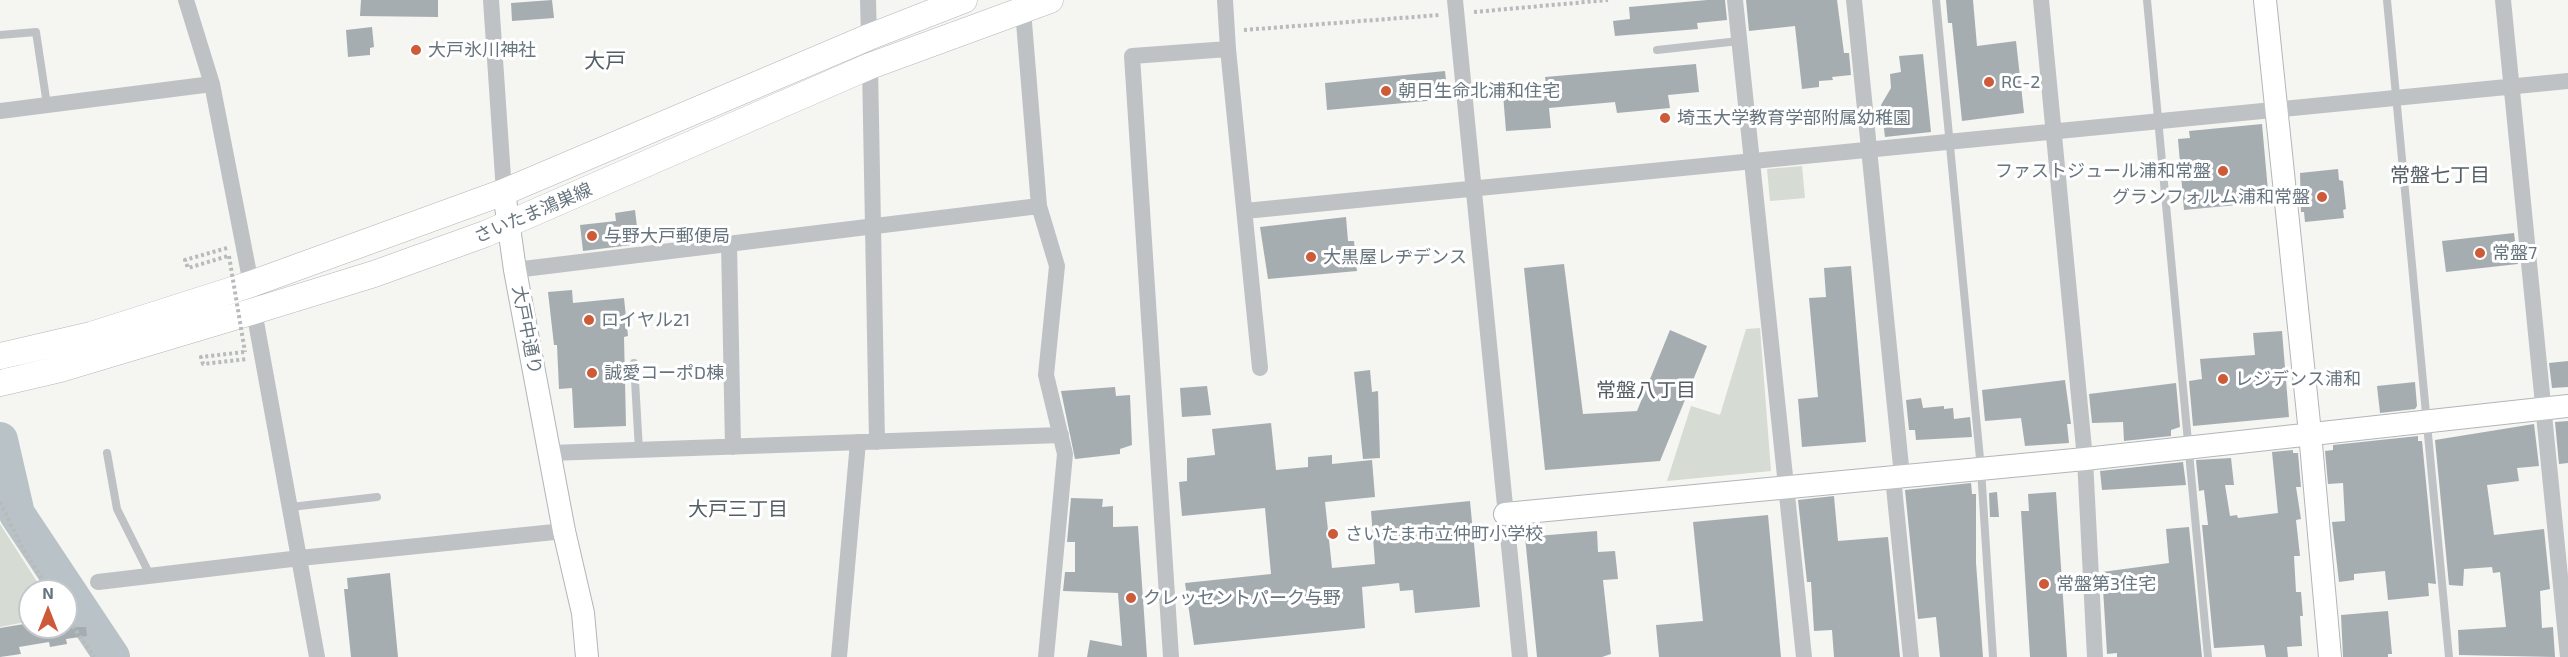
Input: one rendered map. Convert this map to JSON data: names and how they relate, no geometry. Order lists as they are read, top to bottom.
{
  "streets": {
    "main road": ["さいたま鴻巣線"],
    "street": ["大戸中通り"]
  },
  "crossings": [
    ["さいたま鴻巣線", "大戸中通り"]
  ],
  "districts": [
    "大戸",
    "常盤七丁目",
    "常盤八丁目",
    "大戸三丁目"
  ],
  "places": [
    "大戸氷川神社",
    "RC-2",
    "朝日生命北浦和住宅",
    "埼玉大学教育学部附属幼稚園",
    "ファストジュール浦和常盤",
    "グランフォルム浦和常盤",
    "与野大戸郵便局",
    "常盤7",
    "大黒屋レヂデンス",
    "ロイヤル21",
    "誠愛コーポD棟",
    "レジデンス浦和",
    "さいたま市立仲町小学校",
    "常盤第3住宅",
    "クレッセントパーク与野"
  ],
  "north": "top"
}
